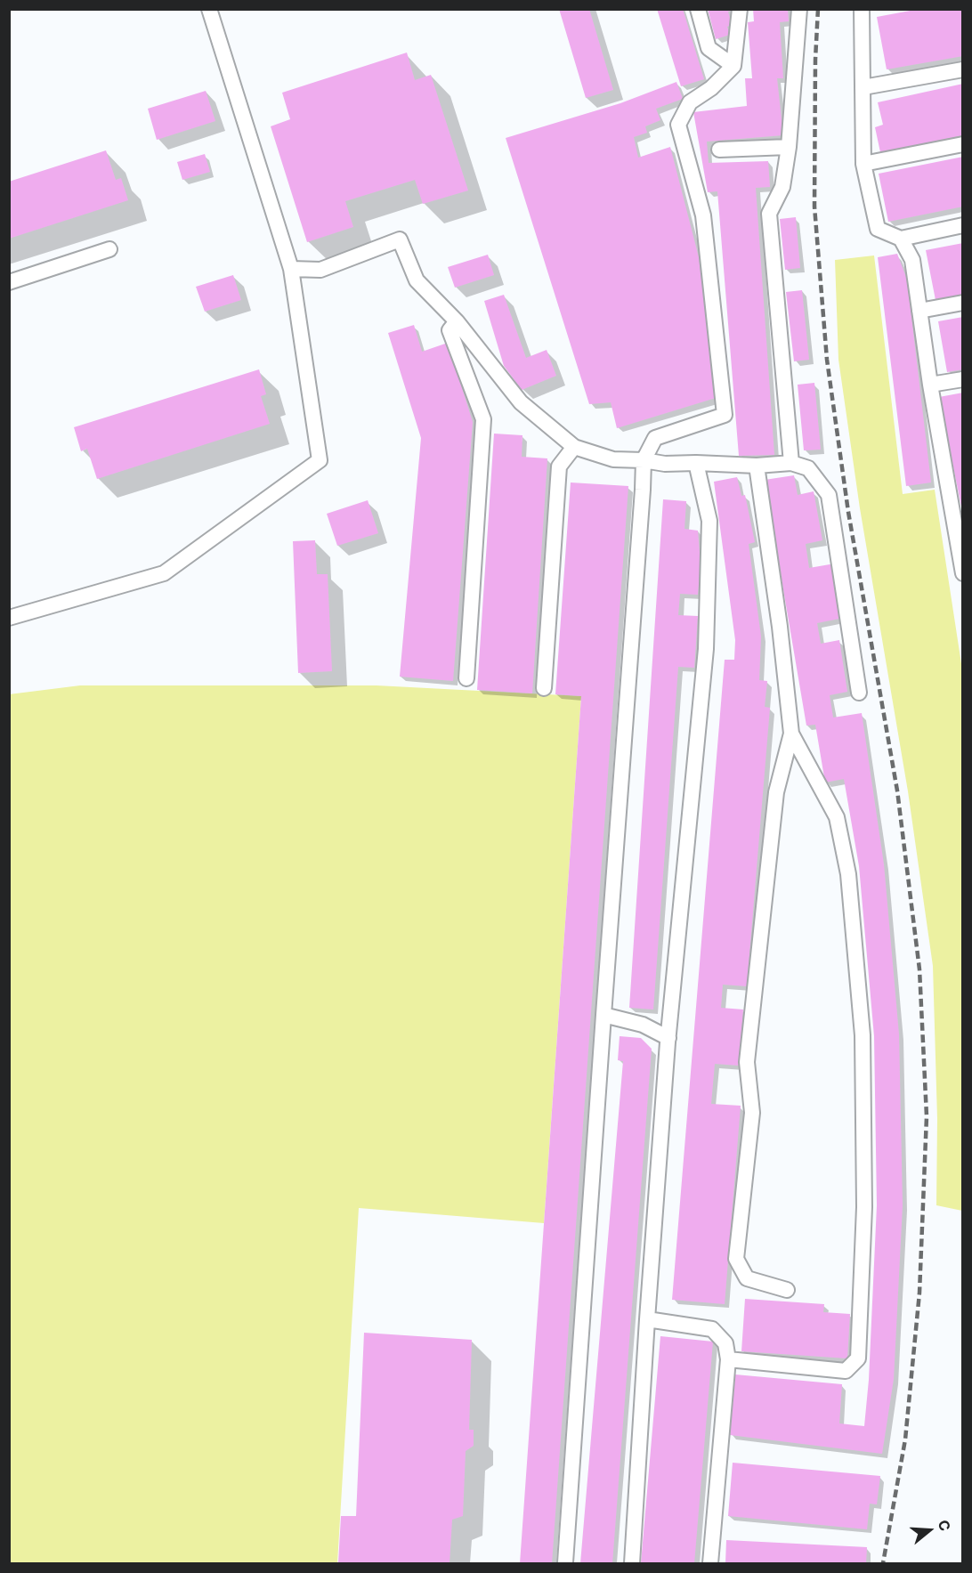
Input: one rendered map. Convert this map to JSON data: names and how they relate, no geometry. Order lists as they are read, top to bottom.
{
  "north": "right"
}
